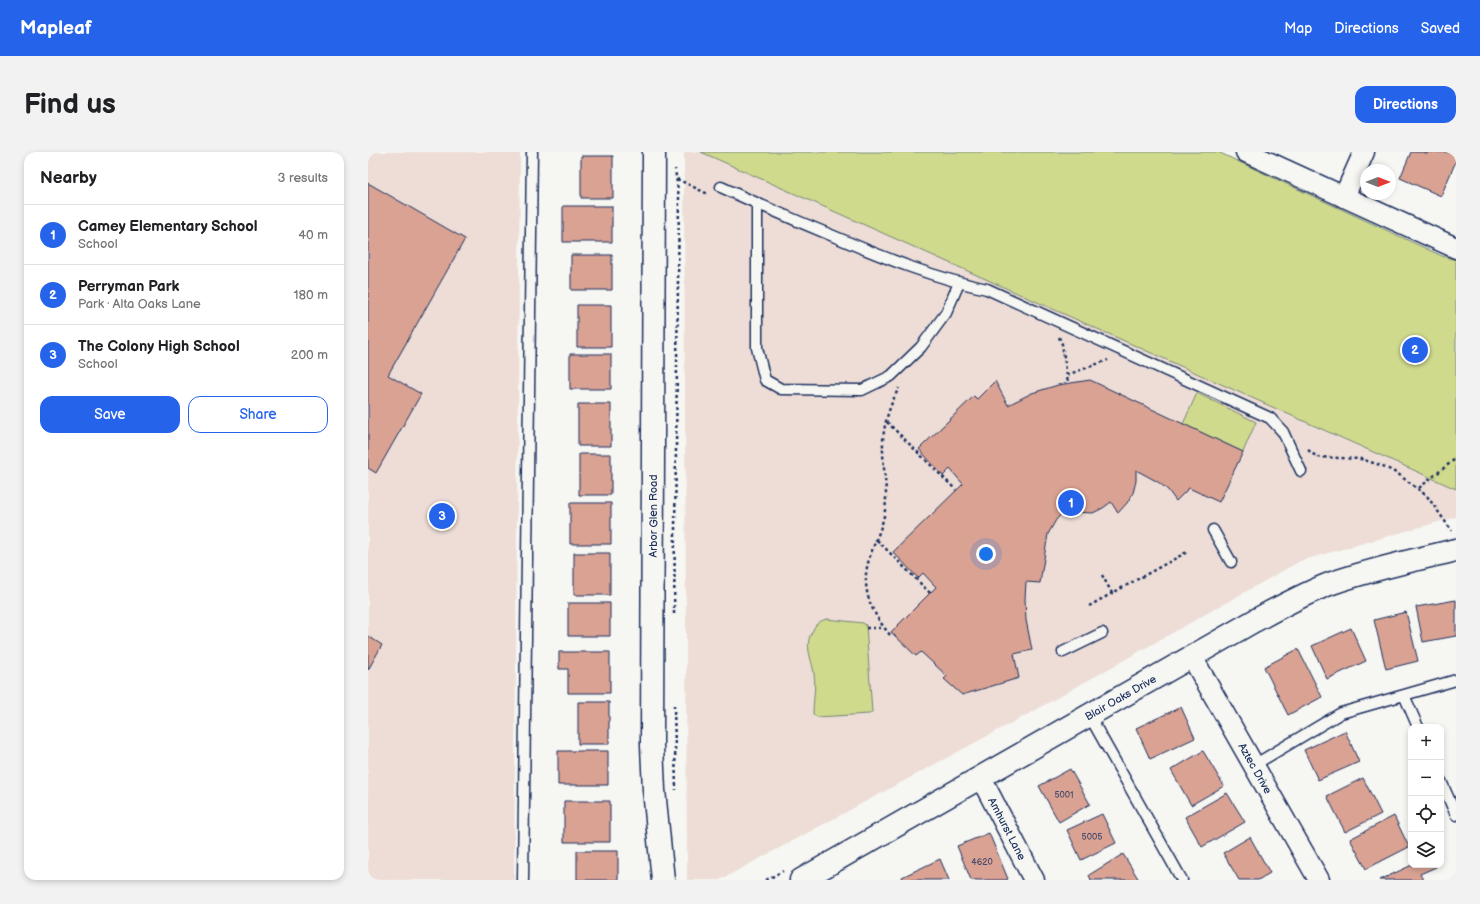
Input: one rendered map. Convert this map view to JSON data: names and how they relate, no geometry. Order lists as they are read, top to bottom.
{
  "streets": {
    "street": [
      "Arbor Glen Road",
      "Blair Oaks Drive",
      "Aztec Drive",
      "Amhurst Lane"
    ]
  },
  "crossings": [
    ["Blair Oaks Drive", "Aztec Drive"],
    ["Blair Oaks Drive", "Amhurst Lane"]
  ],
  "house_numbers": ["5001", "5005", "4620"],
  "north": "right",
  "page": {
    "header": "Mapleaf",
    "nav": ["Map", "Directions", "Saved"],
    "buttons": [
      "Directions",
      ["Save", "Share"]
    ],
    "title": "Find us",
    "heading": ["Nearby", "3 results"],
    "list": [
      {
        "mark": "1",
        "name": "Camey Elementary School",
        "note": "School",
        "value": "40 m"
      },
      {
        "mark": "2",
        "name": "Perryman Park",
        "note": "Park · Alta Oaks Lane",
        "value": "180 m"
      },
      {
        "mark": "3",
        "name": "The Colony High School",
        "note": "School",
        "value": "200 m"
      }
    ],
    "pins": ["2", "1", "3"],
    "map_buttons": ["+", "−"]
  }
}
